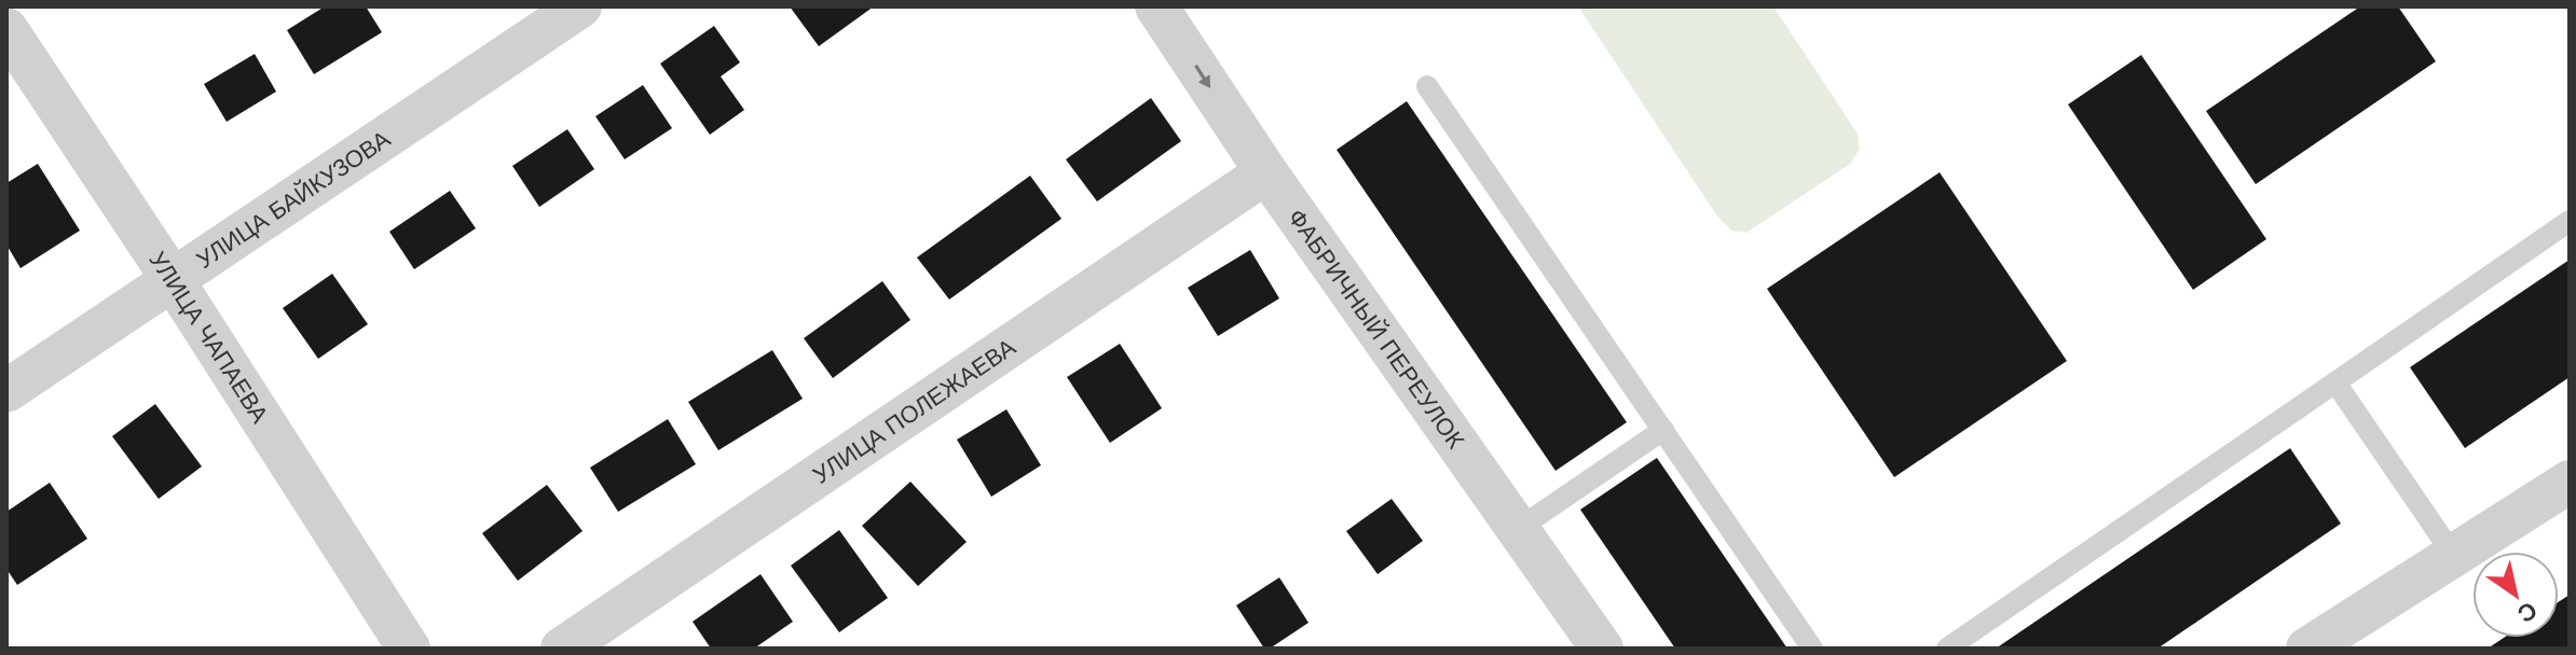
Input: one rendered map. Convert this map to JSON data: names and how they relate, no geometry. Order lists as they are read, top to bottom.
{
  "streets": {
    "street": [
      "УЛИЦА БАЙКУЗОВА",
      "ФАБРИЧНЫЙ ПЕРЕУЛОК",
      "УЛИЦА ЧАПАЕВА",
      "УЛИЦА ПОЛЕЖАЕВА"
    ]
  },
  "crossings": [
    ["УЛИЦА БАЙКУЗОВА", "УЛИЦА ЧАПАЕВА"],
    ["ФАБРИЧНЫЙ ПЕРЕУЛОК", "УЛИЦА ПОЛЕЖАЕВА"]
  ],
  "north": "bottom right"
}
